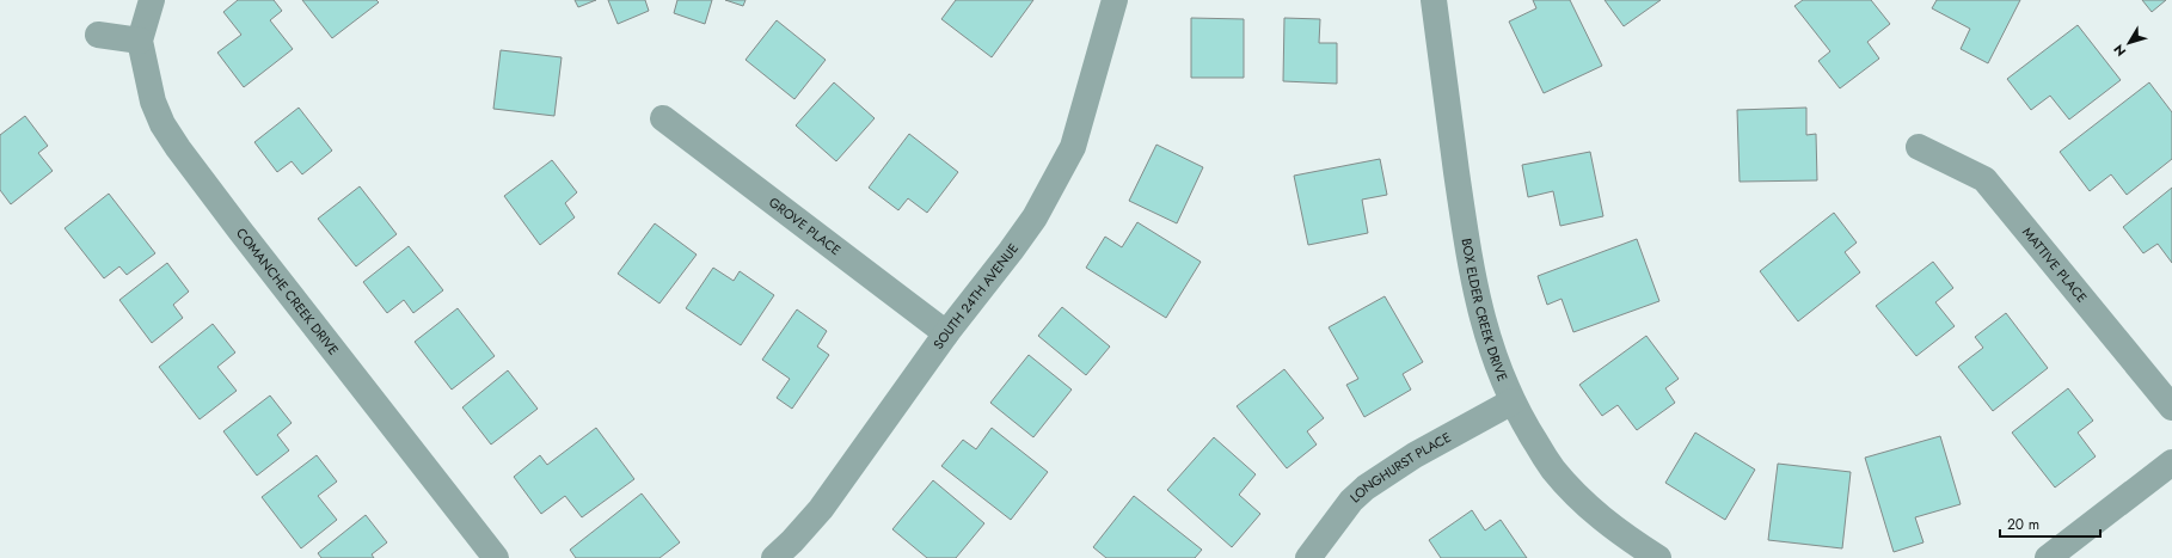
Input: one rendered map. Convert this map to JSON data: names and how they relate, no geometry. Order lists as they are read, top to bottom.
{
  "streets": {
    "street": [
      "GROVE PLACE",
      "MATTIVE PLACE",
      "COMANCHE CREEK DRIVE",
      "SOUTH 24TH AVENUE",
      "BOX ELDER CREEK DRIVE",
      "LONGHURST PLACE"
    ]
  },
  "crossings": [
    ["GROVE PLACE", "SOUTH 24TH AVENUE"],
    ["BOX ELDER CREEK DRIVE", "LONGHURST PLACE"]
  ],
  "scale_bar": "20 m",
  "north": "bottom left"
}
